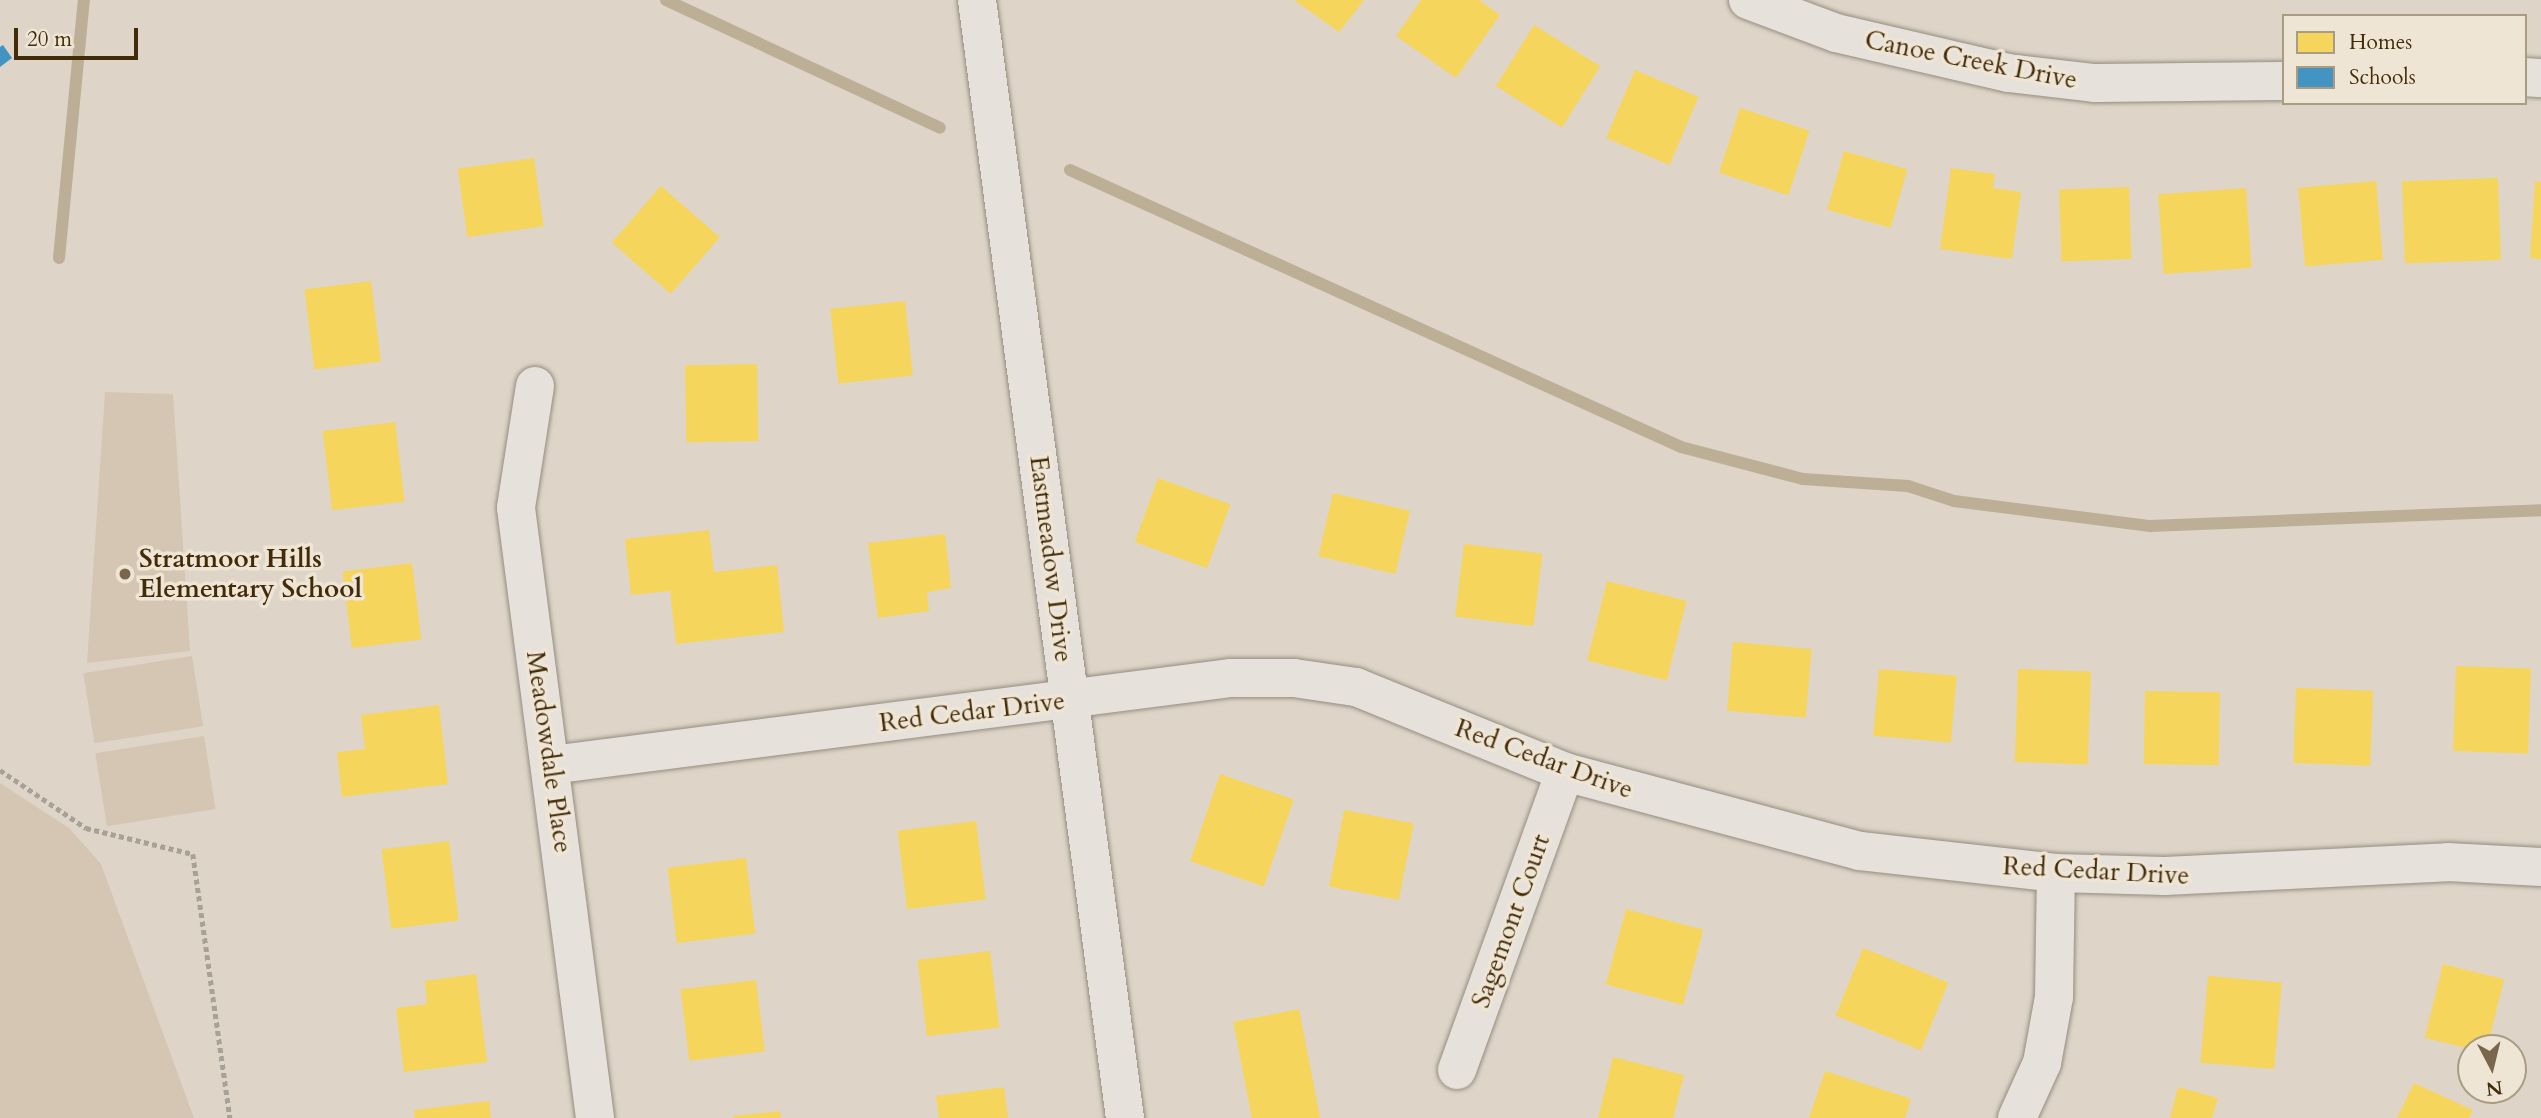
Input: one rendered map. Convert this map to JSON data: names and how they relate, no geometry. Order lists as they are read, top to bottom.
{
  "streets": {
    "street": [
      "Canoe Creek Drive",
      "Eastmeadow Drive",
      "Red Cedar Drive",
      "Meadowdale Place",
      "Sagemont Court"
    ]
  },
  "crossings": [
    ["Eastmeadow Drive", "Red Cedar Drive"],
    ["Red Cedar Drive", "Meadowdale Place"],
    ["Red Cedar Drive", "Sagemont Court"]
  ],
  "places": ["Stratmoor Hills Elementary School"],
  "legend": ["Homes", "Schools"],
  "scale_bar": "20 m",
  "north": "bottom"
}
